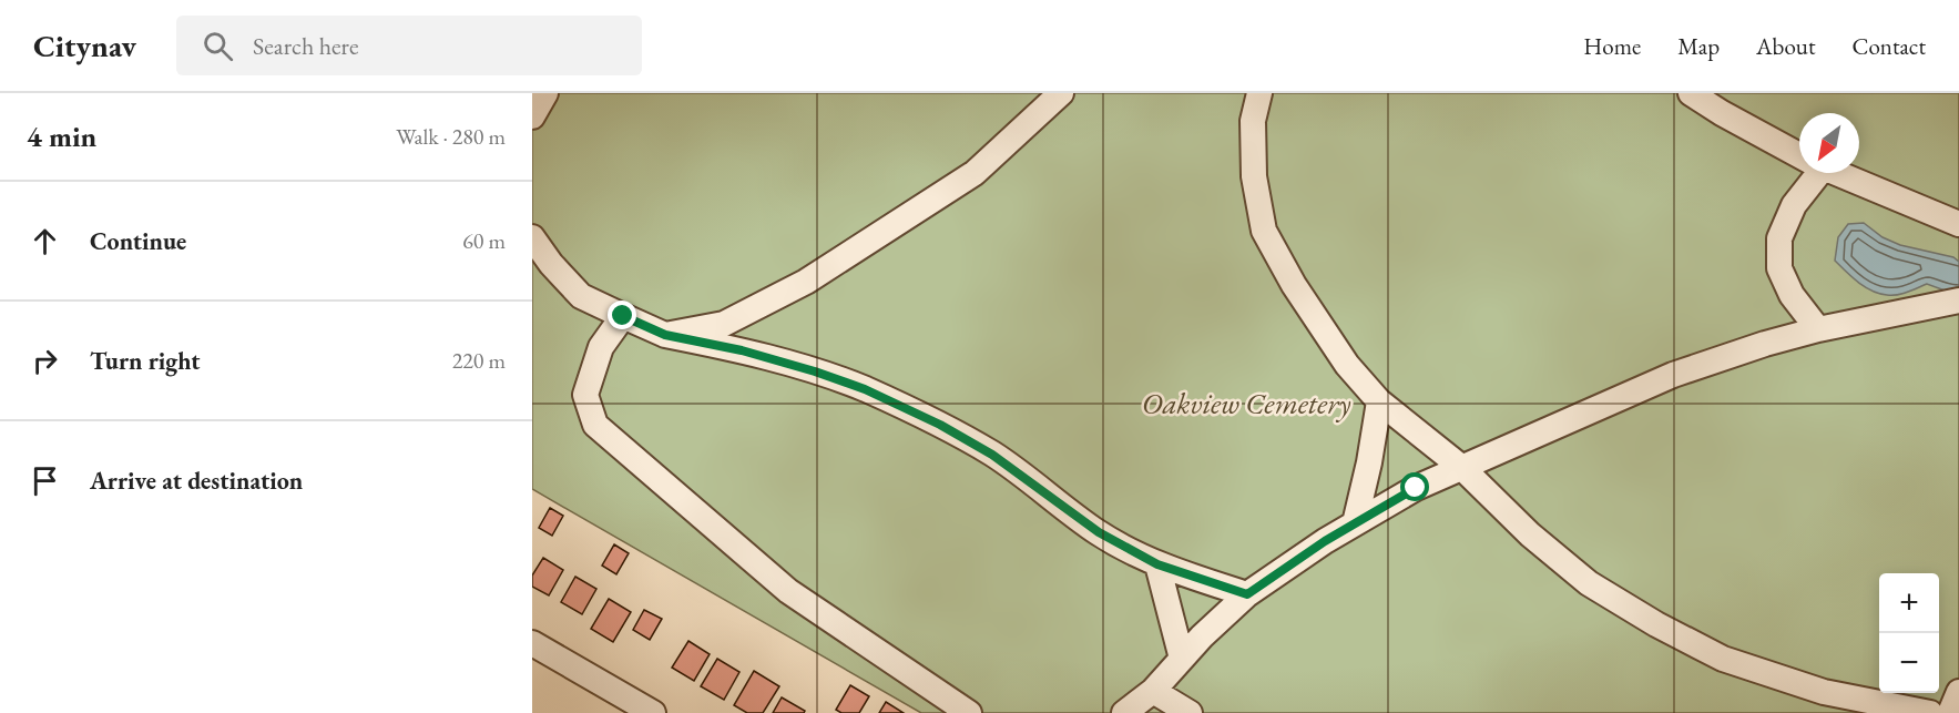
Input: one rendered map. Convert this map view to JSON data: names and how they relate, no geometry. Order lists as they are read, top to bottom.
{
  "parks": ["Oakview Cemetery"],
  "north": "bottom left",
  "page": {
    "header": "Citynav",
    "search": "Search here",
    "nav": [
      "Home",
      "Map",
      "About",
      "Contact"
    ],
    "heading": ["4 min", "Walk · 280 m"],
    "list": [
      ["Continue", "60 m"],
      ["Turn right", "220 m"],
      "Arrive at destination"
    ],
    "map_buttons": ["+", "−"]
  }
}
